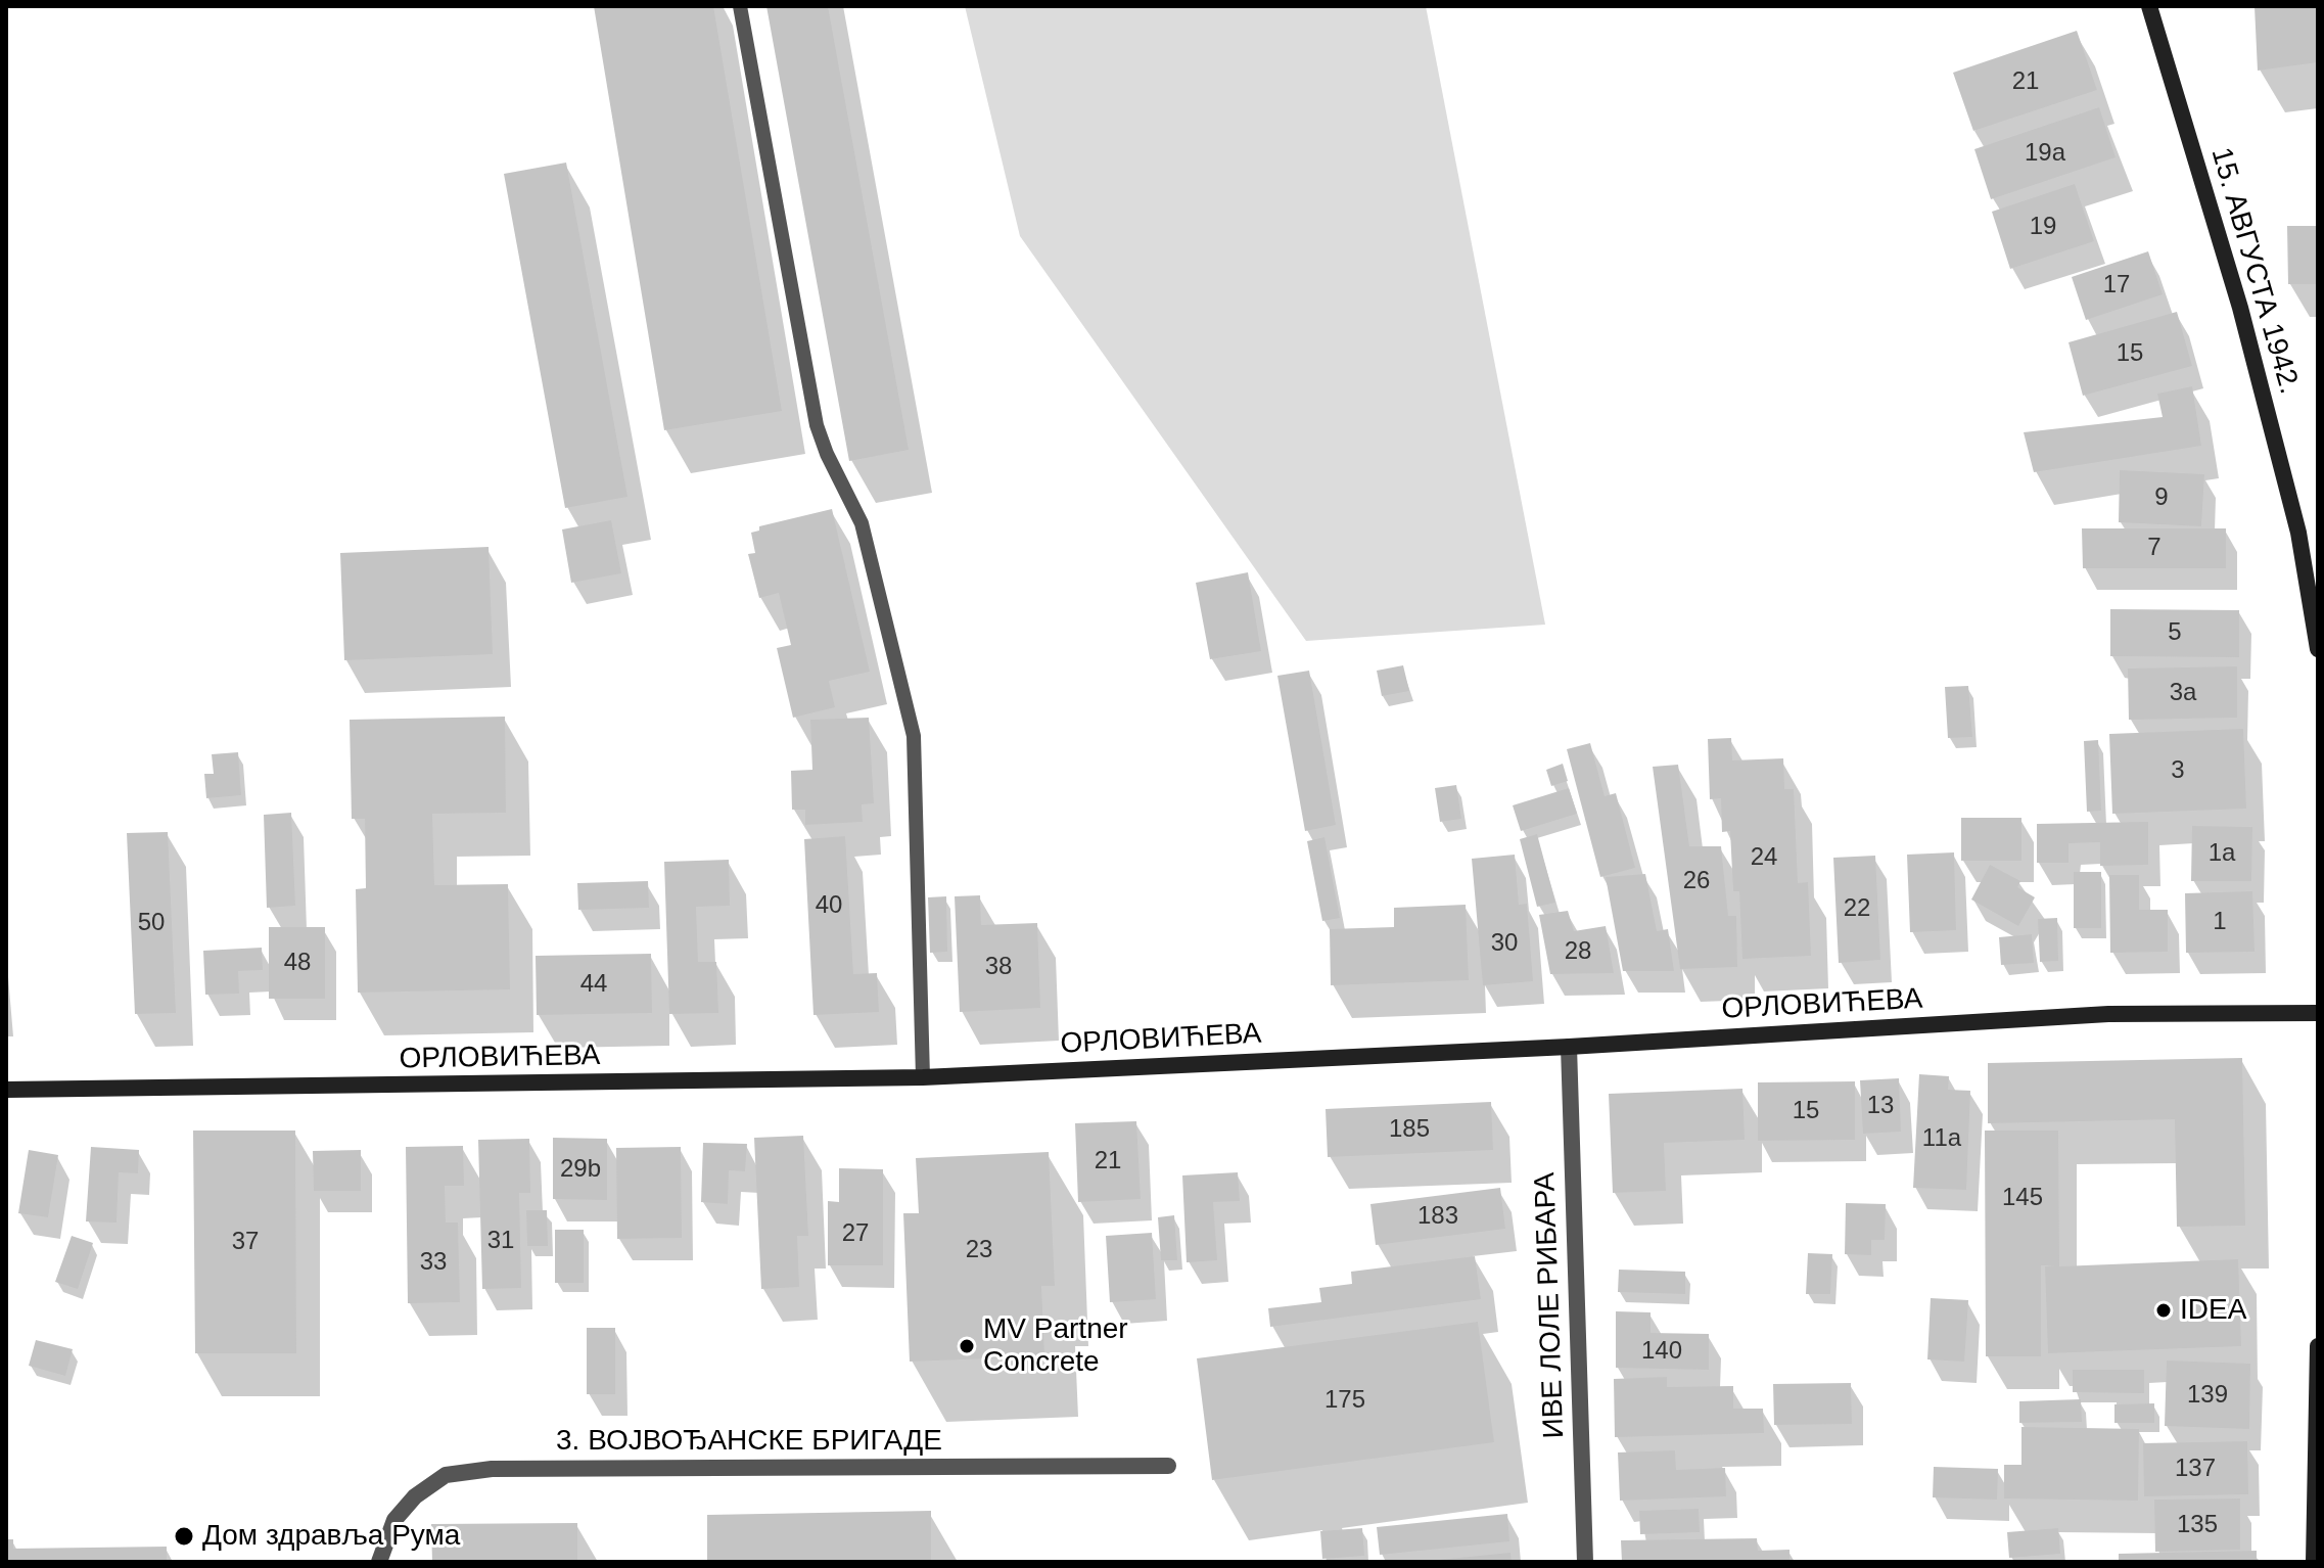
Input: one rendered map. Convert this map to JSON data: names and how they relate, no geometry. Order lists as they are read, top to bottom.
{
  "streets": {
    "street": [
      "15. АВГУСТА 1942.",
      "ОРЛОВИЋЕВА",
      "ИВЕ ЛОЛЕ РИБАРА",
      "3. ВОЈВОЂАНСКЕ БРИГАДЕ"
    ]
  },
  "crossings": [
    ["ОРЛОВИЋЕВА", "ИВЕ ЛОЛЕ РИБАРА"]
  ],
  "places": ["IDEA", "MV Partner Concrete", "Дом здравља Рума"],
  "house_numbers": [
    "21",
    "19a",
    "19",
    "17",
    "15",
    "9",
    "7",
    "5",
    "3a",
    "3",
    "1a",
    "24",
    "26",
    "40",
    "22",
    "1",
    "50",
    "30",
    "28",
    "48",
    "38",
    "44",
    "13",
    "15",
    "185",
    "11a",
    "21",
    "29b",
    "145",
    "183",
    "27",
    "31",
    "37",
    "23",
    "33",
    "140",
    "139",
    "175",
    "137",
    "135"
  ]
}
